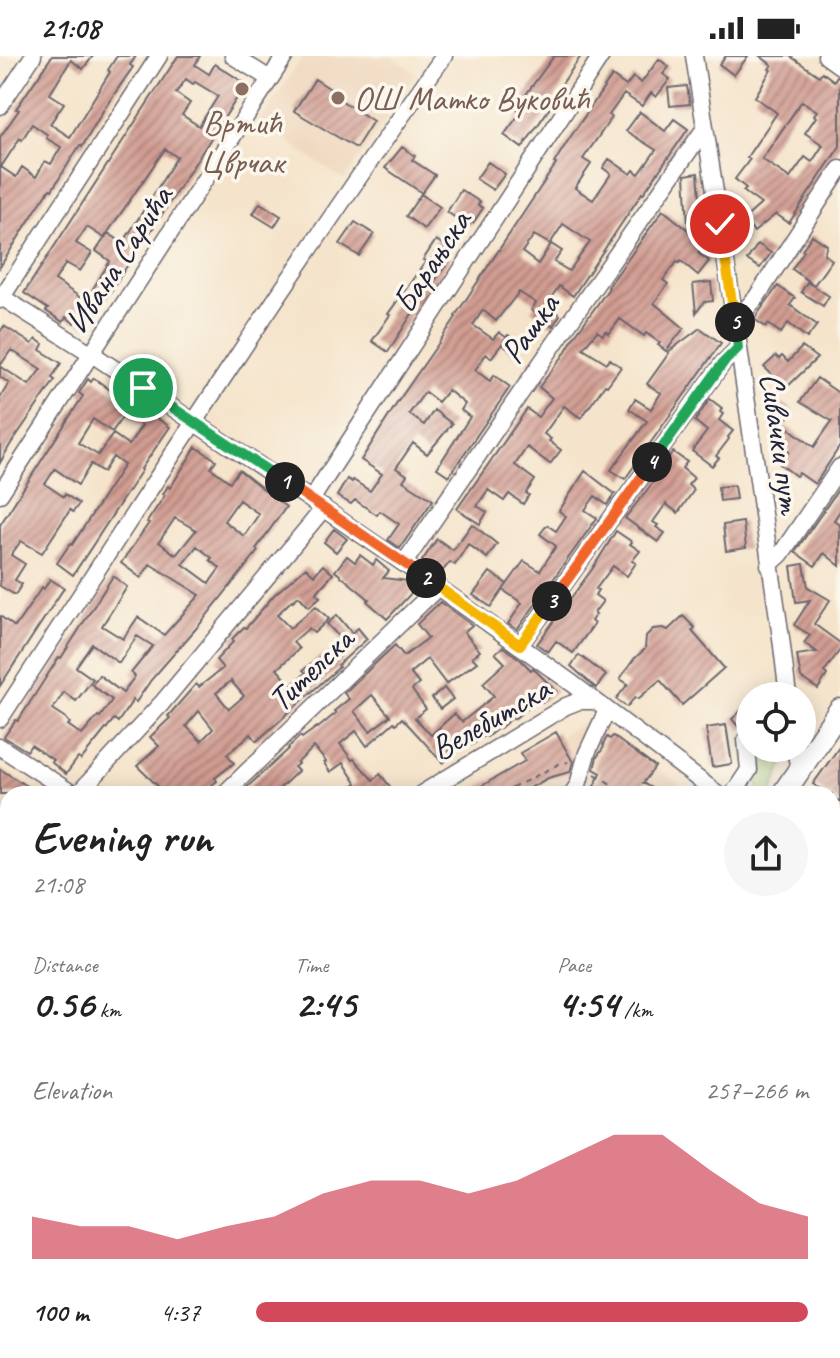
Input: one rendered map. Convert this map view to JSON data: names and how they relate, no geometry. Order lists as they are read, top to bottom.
{
  "streets": {
    "street": [
      "Ивана Сарића",
      "Барањска",
      "Рашка",
      "Сивачки пут",
      "Тителска",
      "Велебитска"
    ]
  },
  "crossings": [
    ["Рашка", "Сивачки пут"]
  ],
  "places": ["Вртић Цврчак", "ОШ Матко Вуковић"],
  "page": {
    "status": "21:08",
    "pins": [
      "5",
      "4",
      "1",
      "2",
      "3"
    ],
    "heading": ["Evening run", "21:08"],
    "stats": [
      ["Distance", "0.56 km"],
      ["Time", "2:45"],
      ["Pace", "4:54 /km"]
    ],
    "chart": ["Elevation", "257–266 m"],
    "list": [
      {
        "name": "100 m",
        "note": "4:37"
      }
    ]
  }
}
